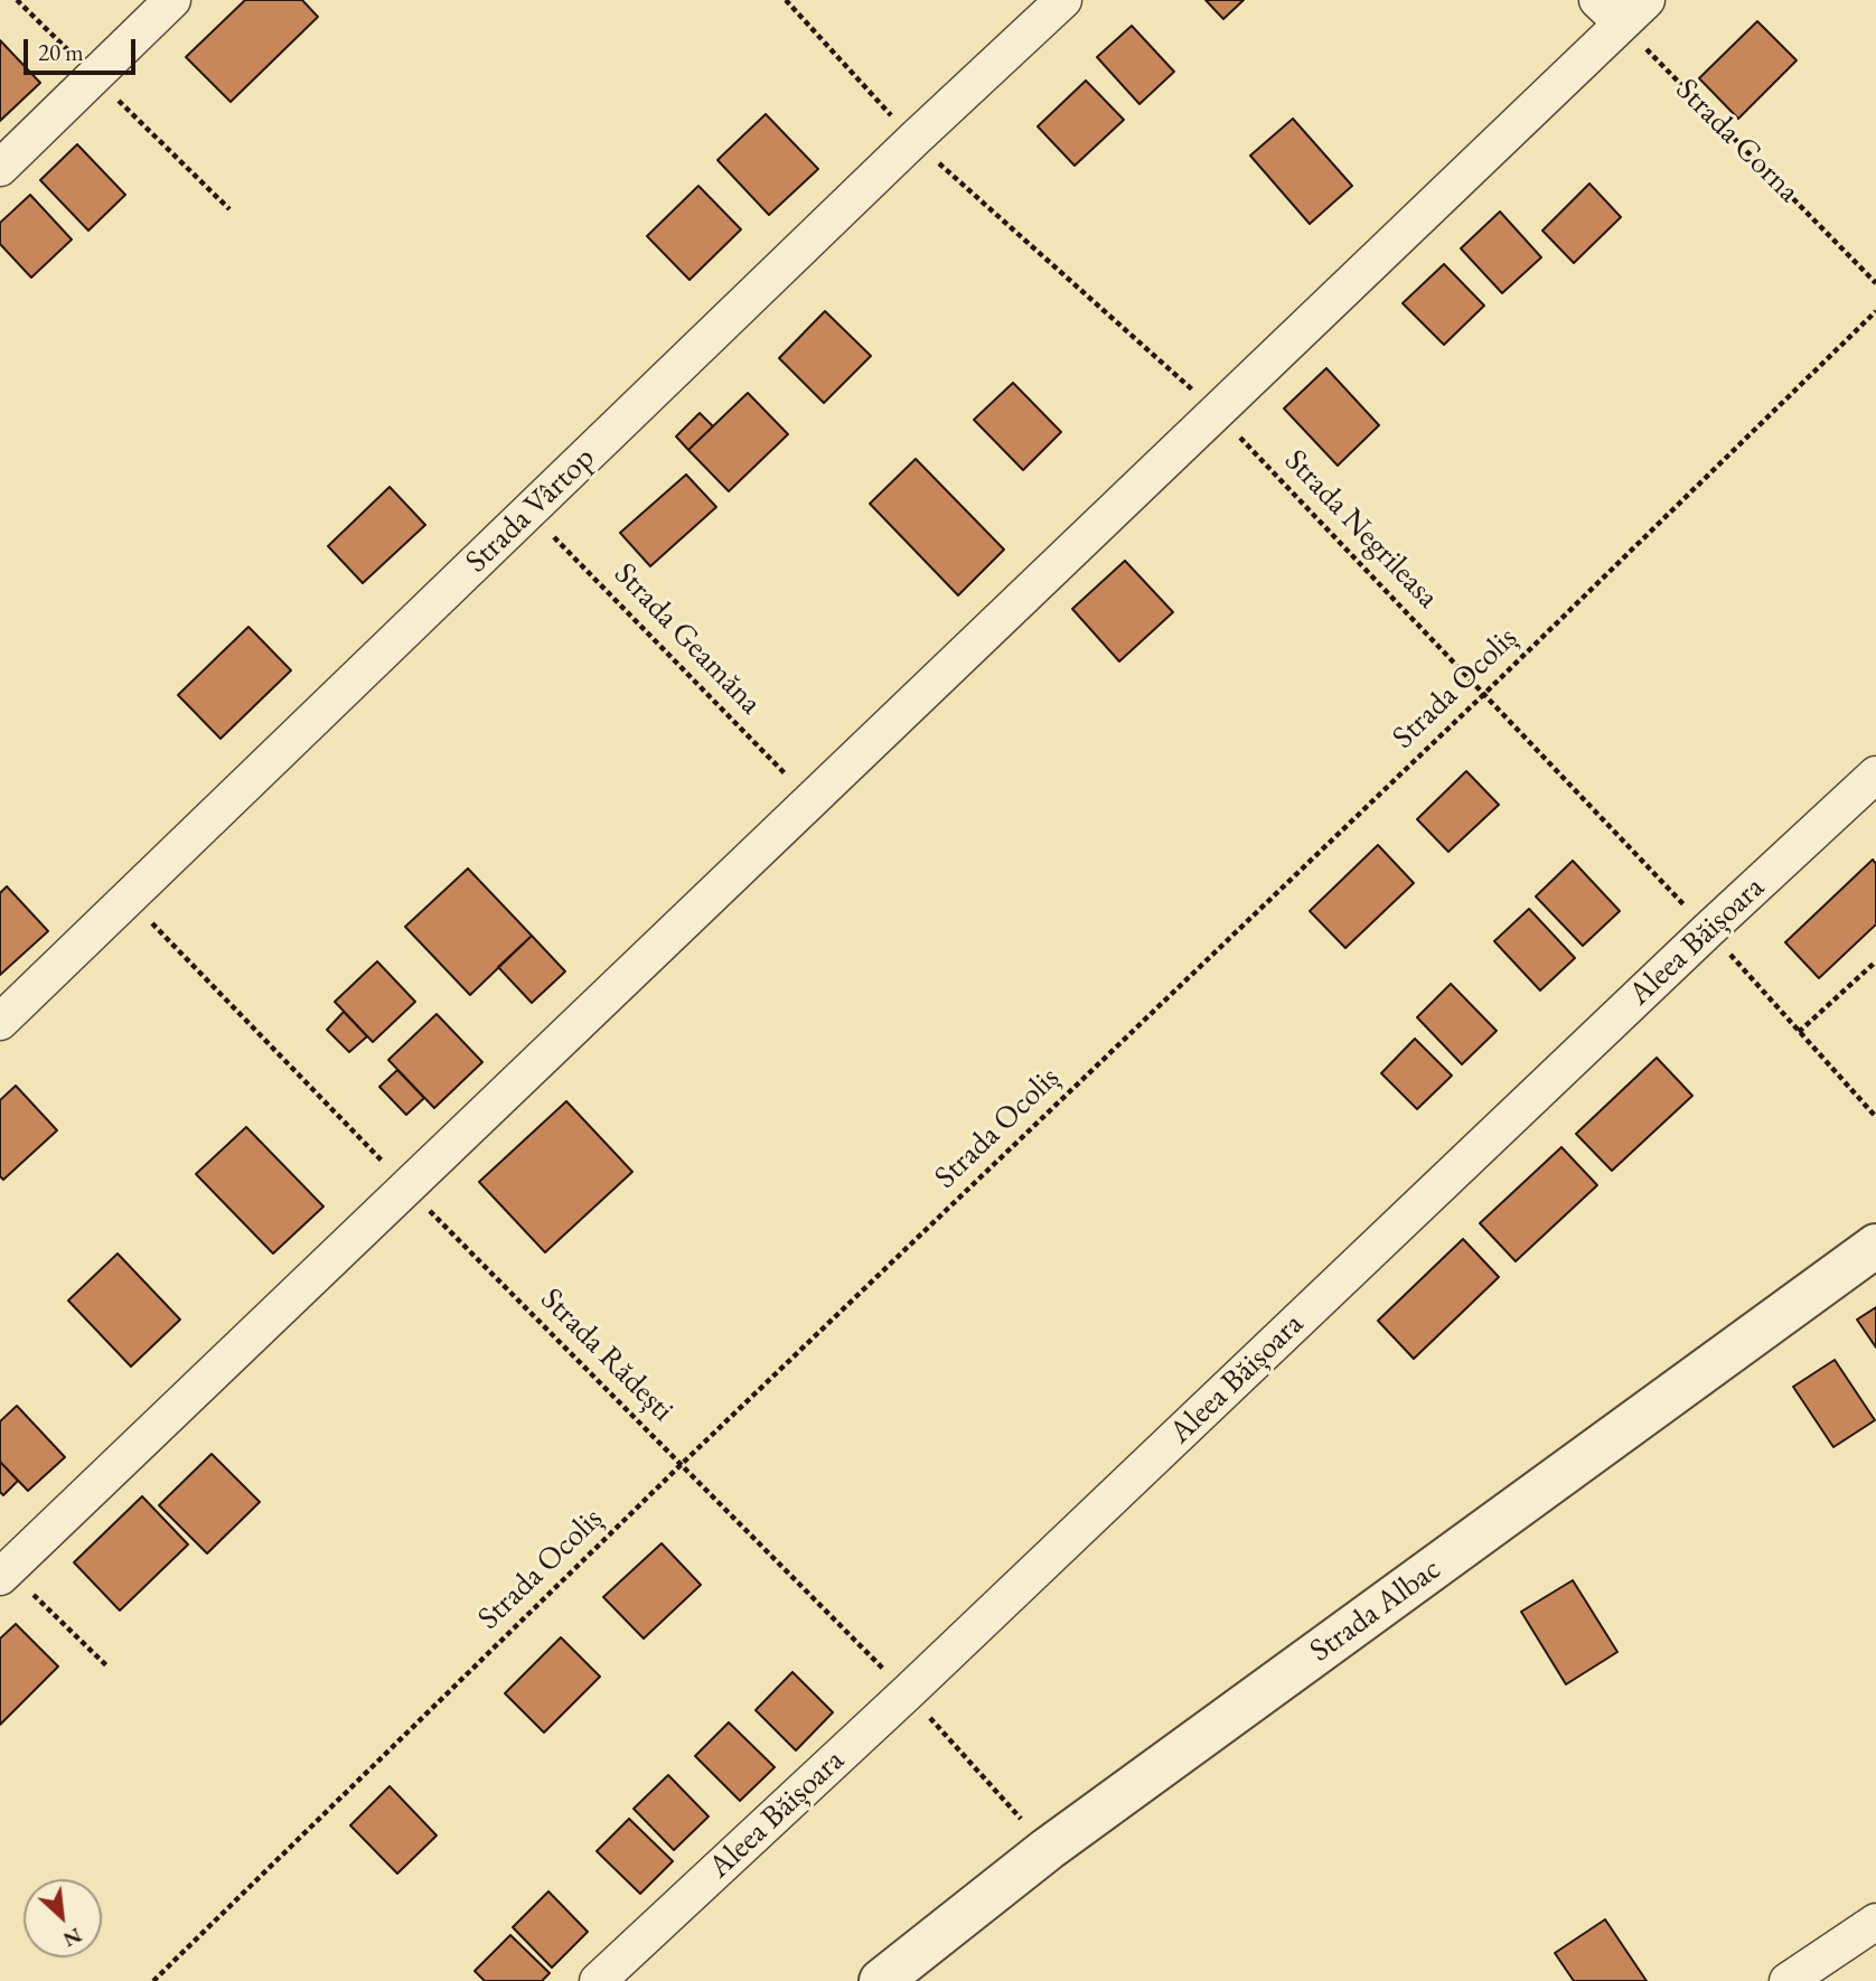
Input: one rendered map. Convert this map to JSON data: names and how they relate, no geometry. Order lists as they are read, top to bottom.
{
  "streets": {
    "street": ["Strada Vârtop", "Aleea Băișoara", "Strada Albac"],
    "path": [
      "Strada Corna",
      "Strada Negrileasa",
      "Strada Geamăna",
      "Strada Ocoliș",
      "Strada Rădești"
    ]
  },
  "crossings": [
    ["Strada Vârtop", "Strada Negrileasa"],
    ["Strada Vârtop", "Strada Geamăna"],
    ["Strada Vârtop", "Strada Rădești"],
    ["Strada Negrileasa", "Strada Ocoliș"],
    ["Strada Negrileasa", "Aleea Băișoara"],
    ["Strada Ocoliș", "Strada Rădești"],
    ["Aleea Băișoara", "Strada Rădești"],
    ["Strada Rădești", "Strada Albac"]
  ],
  "scale_bar": "20 m",
  "north": "bottom right"
}
